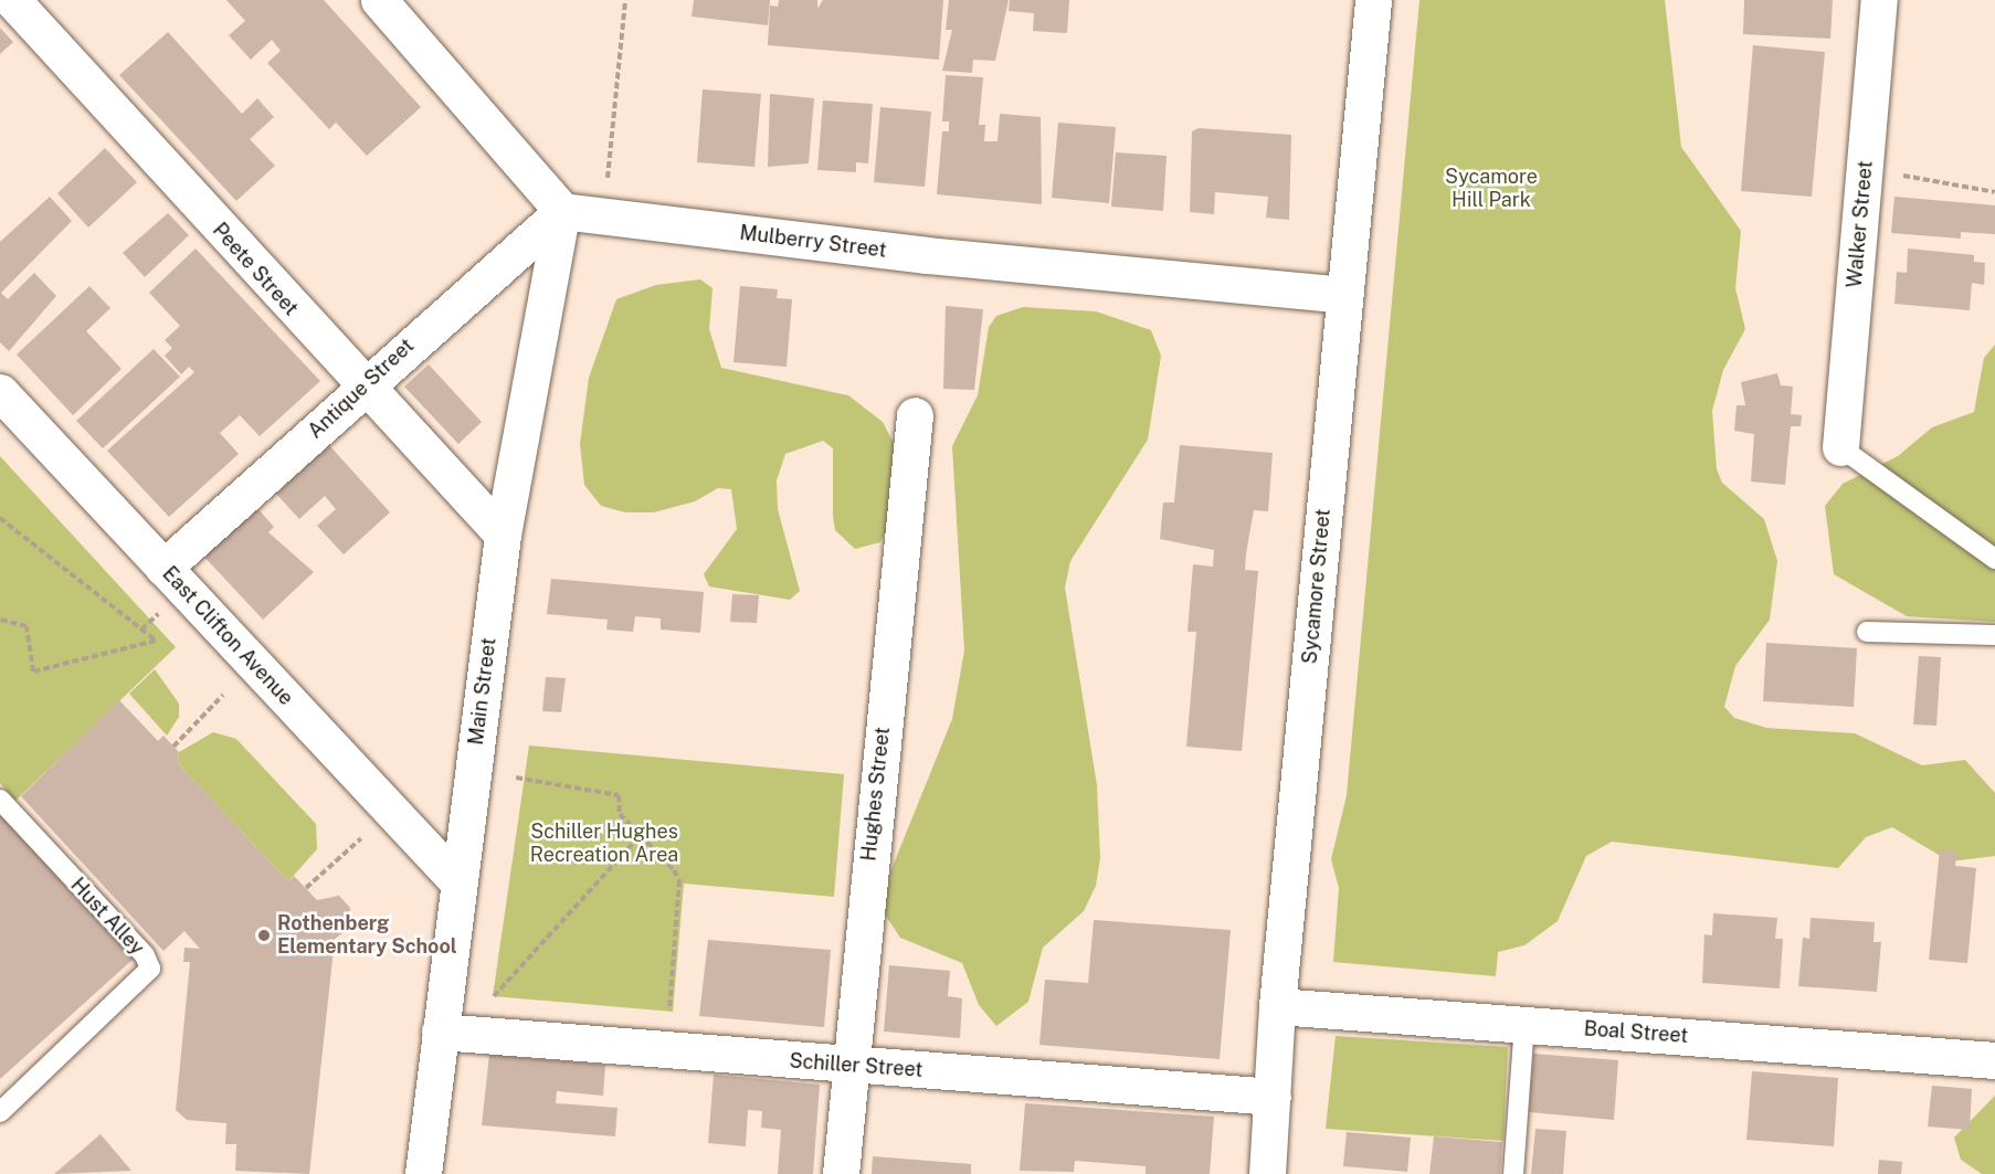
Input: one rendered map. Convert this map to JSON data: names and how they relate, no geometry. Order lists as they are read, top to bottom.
{
  "streets": {
    "street": [
      "Walker Street",
      "Mulberry Street",
      "Peete Street",
      "Antique Street",
      "Sycamore Street",
      "East Clifton Avenue",
      "Main Street",
      "Hughes Street",
      "Boal Street",
      "Schiller Street"
    ],
    "lane": ["Hust Alley"]
  },
  "crossings": [
    ["Mulberry Street", "Antique Street"],
    ["Mulberry Street", "Sycamore Street"],
    ["Mulberry Street", "Main Street"],
    ["Peete Street", "Antique Street"],
    ["Peete Street", "Main Street"],
    ["Antique Street", "East Clifton Avenue"],
    ["Antique Street", "Main Street"],
    ["Sycamore Street", "Boal Street"],
    ["Sycamore Street", "Schiller Street"],
    ["East Clifton Avenue", "Main Street"],
    ["Main Street", "Schiller Street"],
    ["Hughes Street", "Schiller Street"]
  ],
  "parks": ["Sycamore Hill Park", "Schiller Hughes Recreation Area"],
  "places": ["Rothenberg Elementary School"]
}
